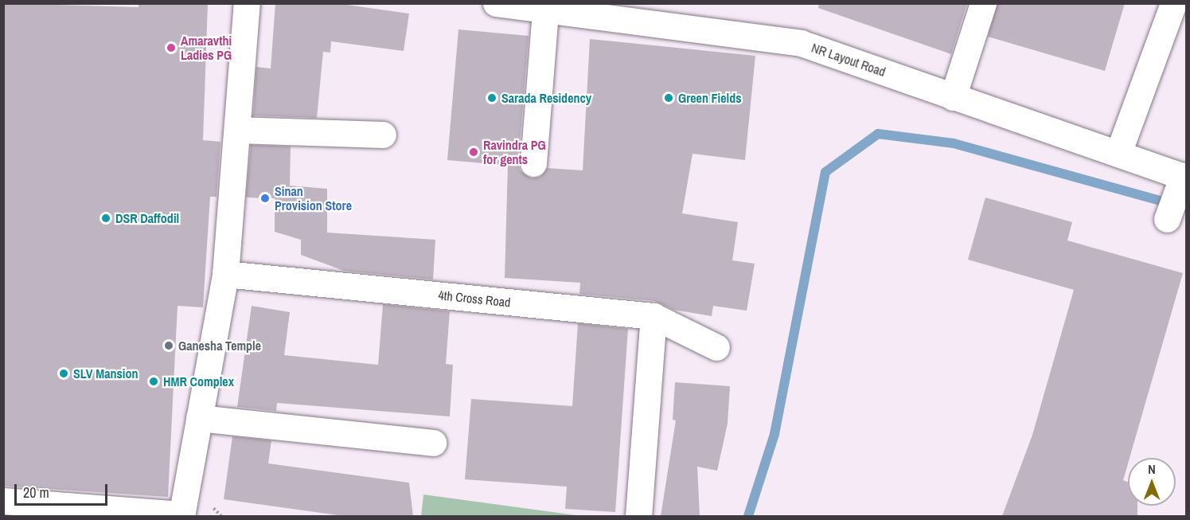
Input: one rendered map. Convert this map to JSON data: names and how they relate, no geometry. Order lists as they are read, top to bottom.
{
  "streets": {
    "street": ["NR Layout Road", "4th Cross Road"]
  },
  "places": [
    "Amaravthi Ladies PG",
    "Sarada Residency",
    "Green Fields",
    "Ravindra PG for gents",
    "Sinan Provision Store",
    "DSR Daffodil",
    "Ganesha Temple",
    "SLV Mansion",
    "HMR Complex"
  ],
  "scale_bar": "20 m",
  "north": "top"
}
